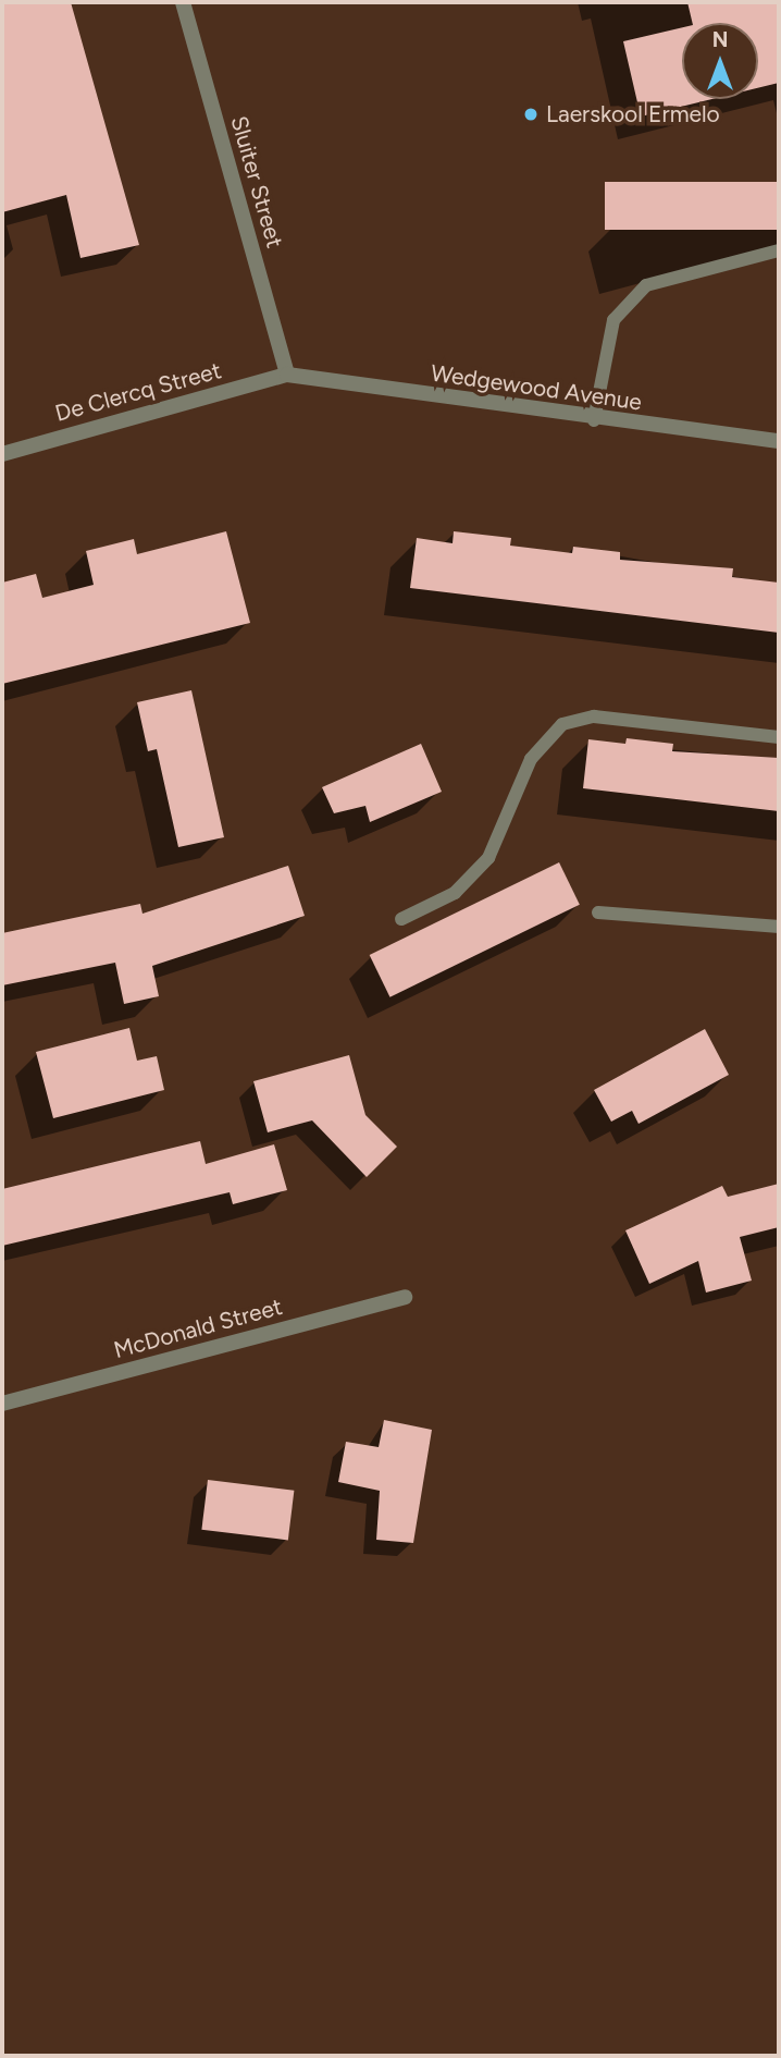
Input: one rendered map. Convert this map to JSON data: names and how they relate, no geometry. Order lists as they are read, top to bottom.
{
  "streets": {
    "street": [
      "Sluiter Street",
      "Wedgewood Avenue",
      "De Clercq Street",
      "McDonald Street"
    ]
  },
  "crossings": [
    ["Sluiter Street", "Wedgewood Avenue"],
    ["Sluiter Street", "De Clercq Street"],
    ["Wedgewood Avenue", "De Clercq Street"]
  ],
  "places": ["Laerskool Ermelo"],
  "north": "top"
}
